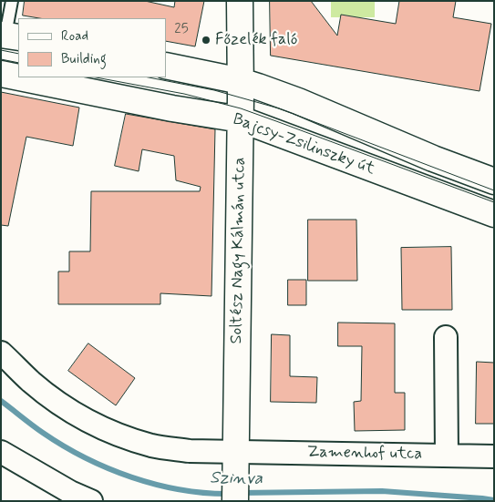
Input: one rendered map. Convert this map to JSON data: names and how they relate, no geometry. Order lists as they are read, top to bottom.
{
  "streets": {
    "street": ["Bajcsy-Zsilinszky út", "Soltész Nagy Kálmán utca", "Zamenhof utca"]
  },
  "crossings": [
    ["Bajcsy-Zsilinszky út", "Soltész Nagy Kálmán utca"],
    ["Soltész Nagy Kálmán utca", "Zamenhof utca"]
  ],
  "water": ["Szinva"],
  "places": ["Főzelék faló"],
  "house_numbers": ["25"],
  "legend": ["Road", "Building"]
}
